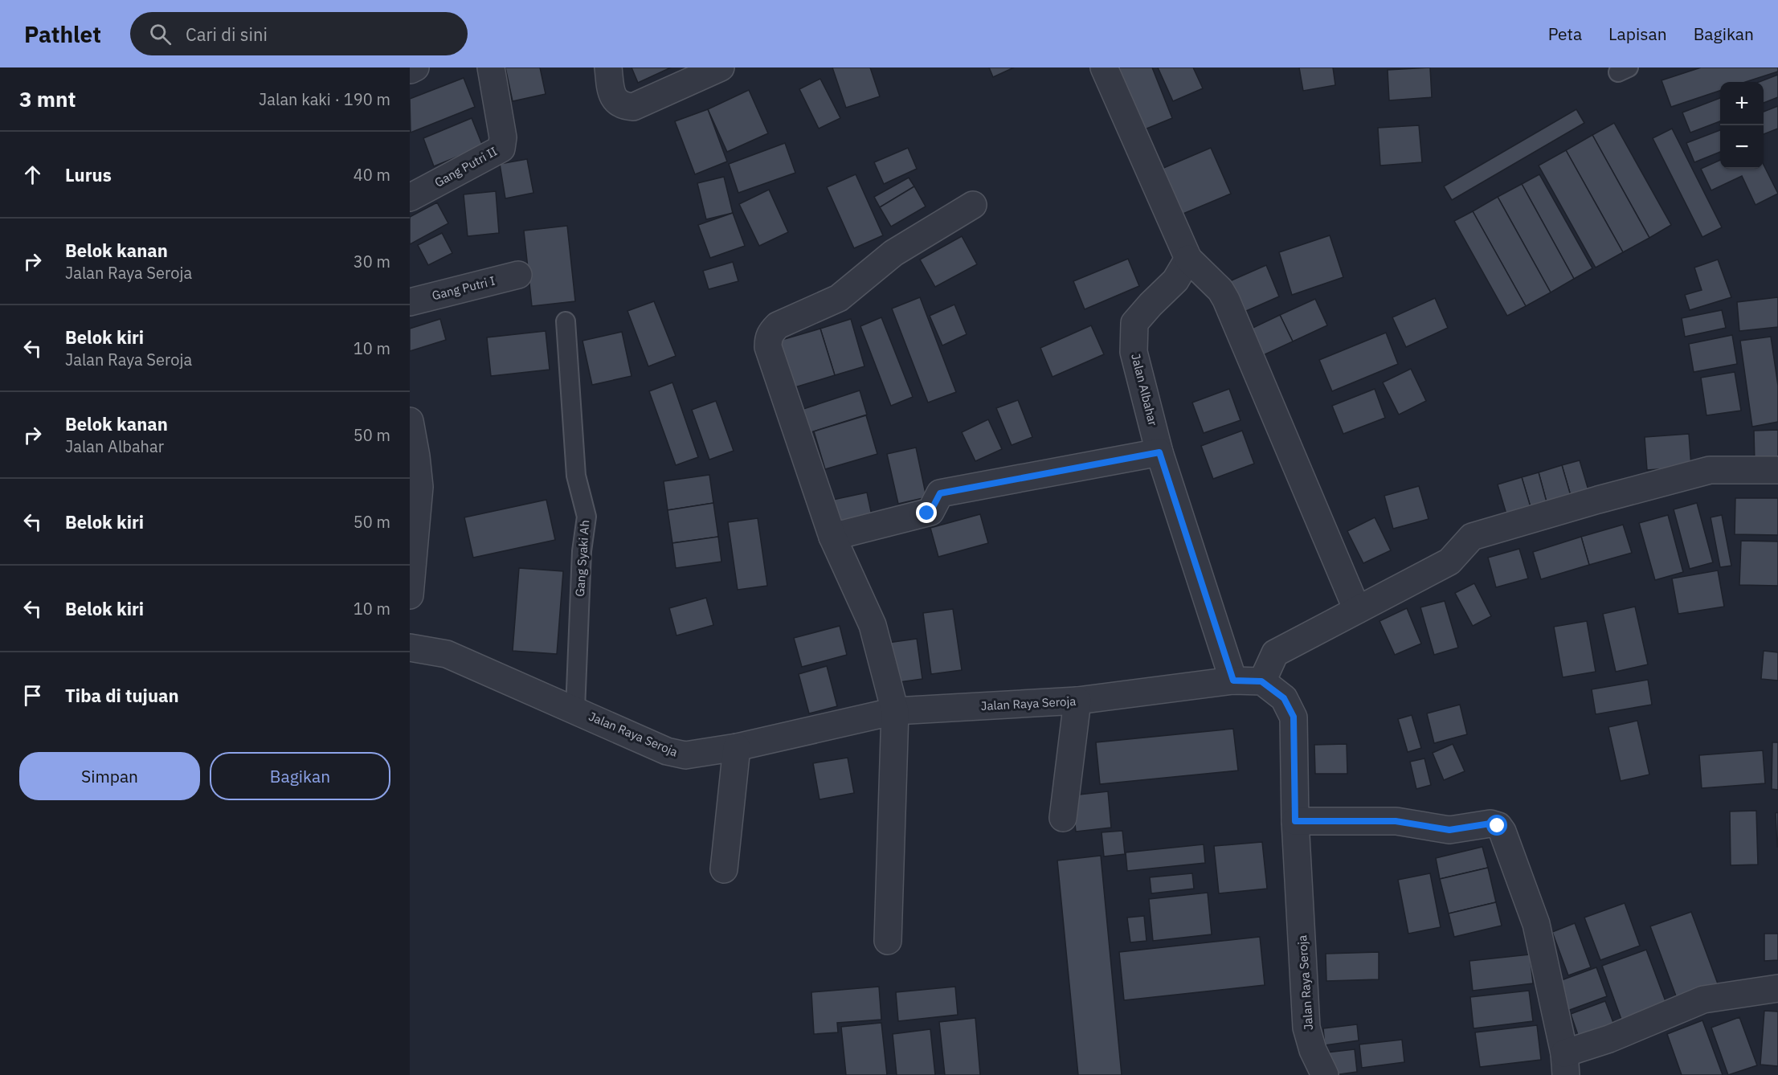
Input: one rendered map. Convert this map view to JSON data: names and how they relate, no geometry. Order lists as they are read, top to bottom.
{
  "streets": {
    "street": [
      "Gang Putri II",
      "Gang Putri I",
      "Jalan Albahar",
      "Jalan Raya Seroja"
    ],
    "lane": ["Gang Syaki Ah"]
  },
  "crossings": [
    ["Jalan Albahar", "Jalan Raya Seroja"],
    ["Gang Syaki Ah", "Jalan Raya Seroja"]
  ],
  "page": {
    "header": "Pathlet",
    "search": "Cari di sini",
    "nav": ["Peta", "Lapisan", "Bagikan"],
    "heading": ["3 mnt", "Jalan kaki · 190 m"],
    "map_buttons": ["+", "−"],
    "list": [
      ["Lurus", "40 m"],
      ["Belok kanan", "Jalan Raya Seroja", "30 m"],
      ["Belok kiri", "Jalan Raya Seroja", "10 m"],
      ["Belok kanan", "Jalan Albahar", "50 m"],
      ["Belok kiri", "50 m"],
      ["Belok kiri", "10 m"],
      "Tiba di tujuan"
    ],
    "buttons": ["Simpan", "Bagikan"]
  }
}
